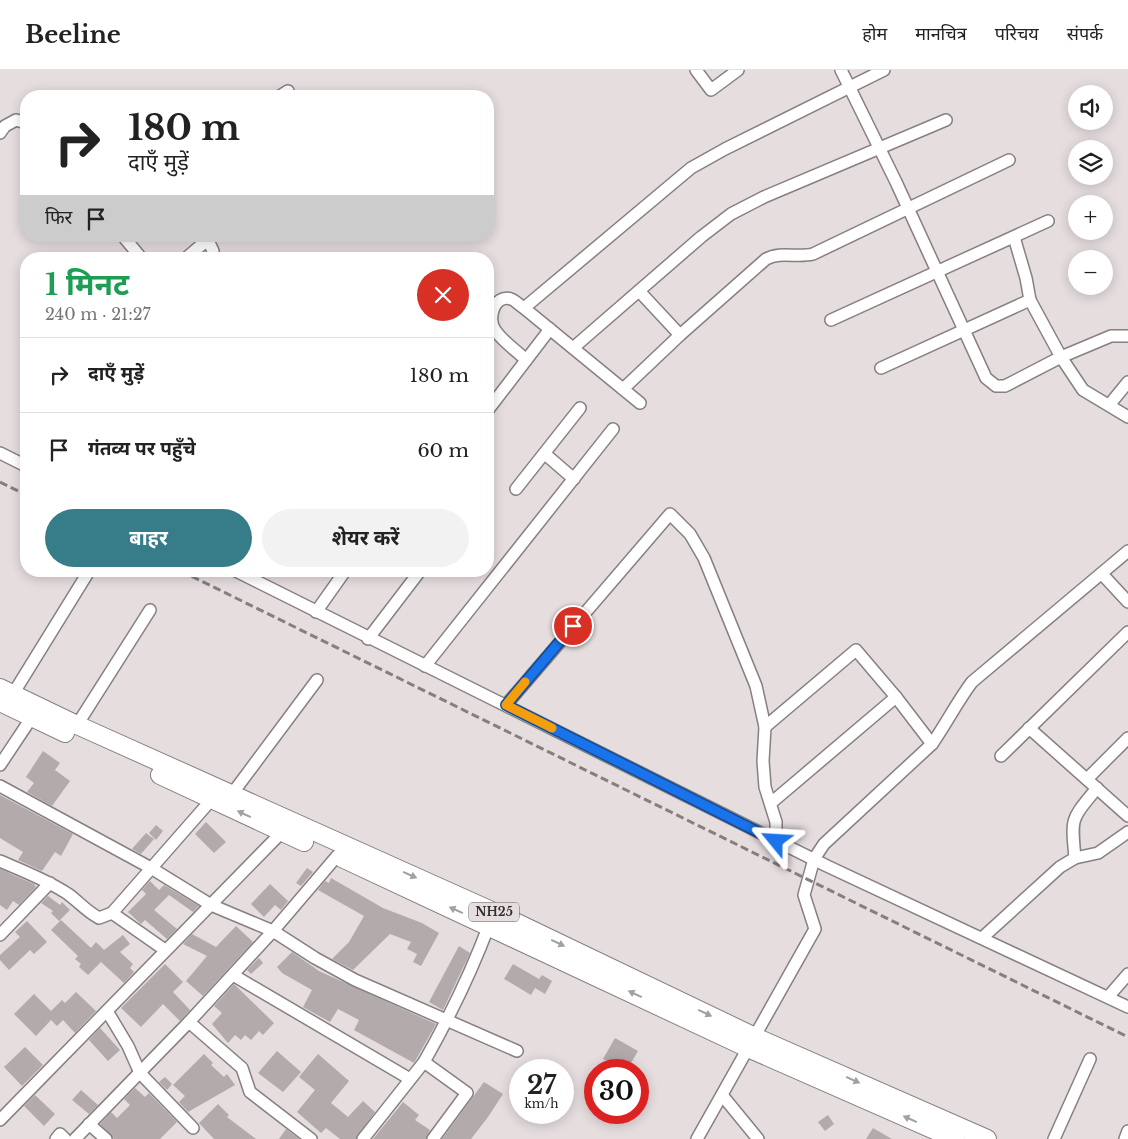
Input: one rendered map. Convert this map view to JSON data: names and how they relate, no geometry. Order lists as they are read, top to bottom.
{
  "streets": {
    "main road": ["NH25"]
  },
  "page": {
    "header": "Beeline",
    "nav": [
      "होम",
      "मानचित्र",
      "परिचय",
      "संपर्क"
    ],
    "map_buttons": ["+", "−"],
    "turn": ["180 m", "दाएँ मुड़ें"],
    "then": "फिर",
    "heading": ["1 मिनट", "240 m · 21:27"],
    "list": [
      {
        "name": "दाएँ मुड़ें",
        "value": "180 m"
      },
      {
        "name": "गंतव्य पर पहुँचे",
        "value": "60 m"
      }
    ],
    "buttons": ["बाहर", "शेयर करें"],
    "speed": "27 km/h",
    "limit": "30"
  }
}
